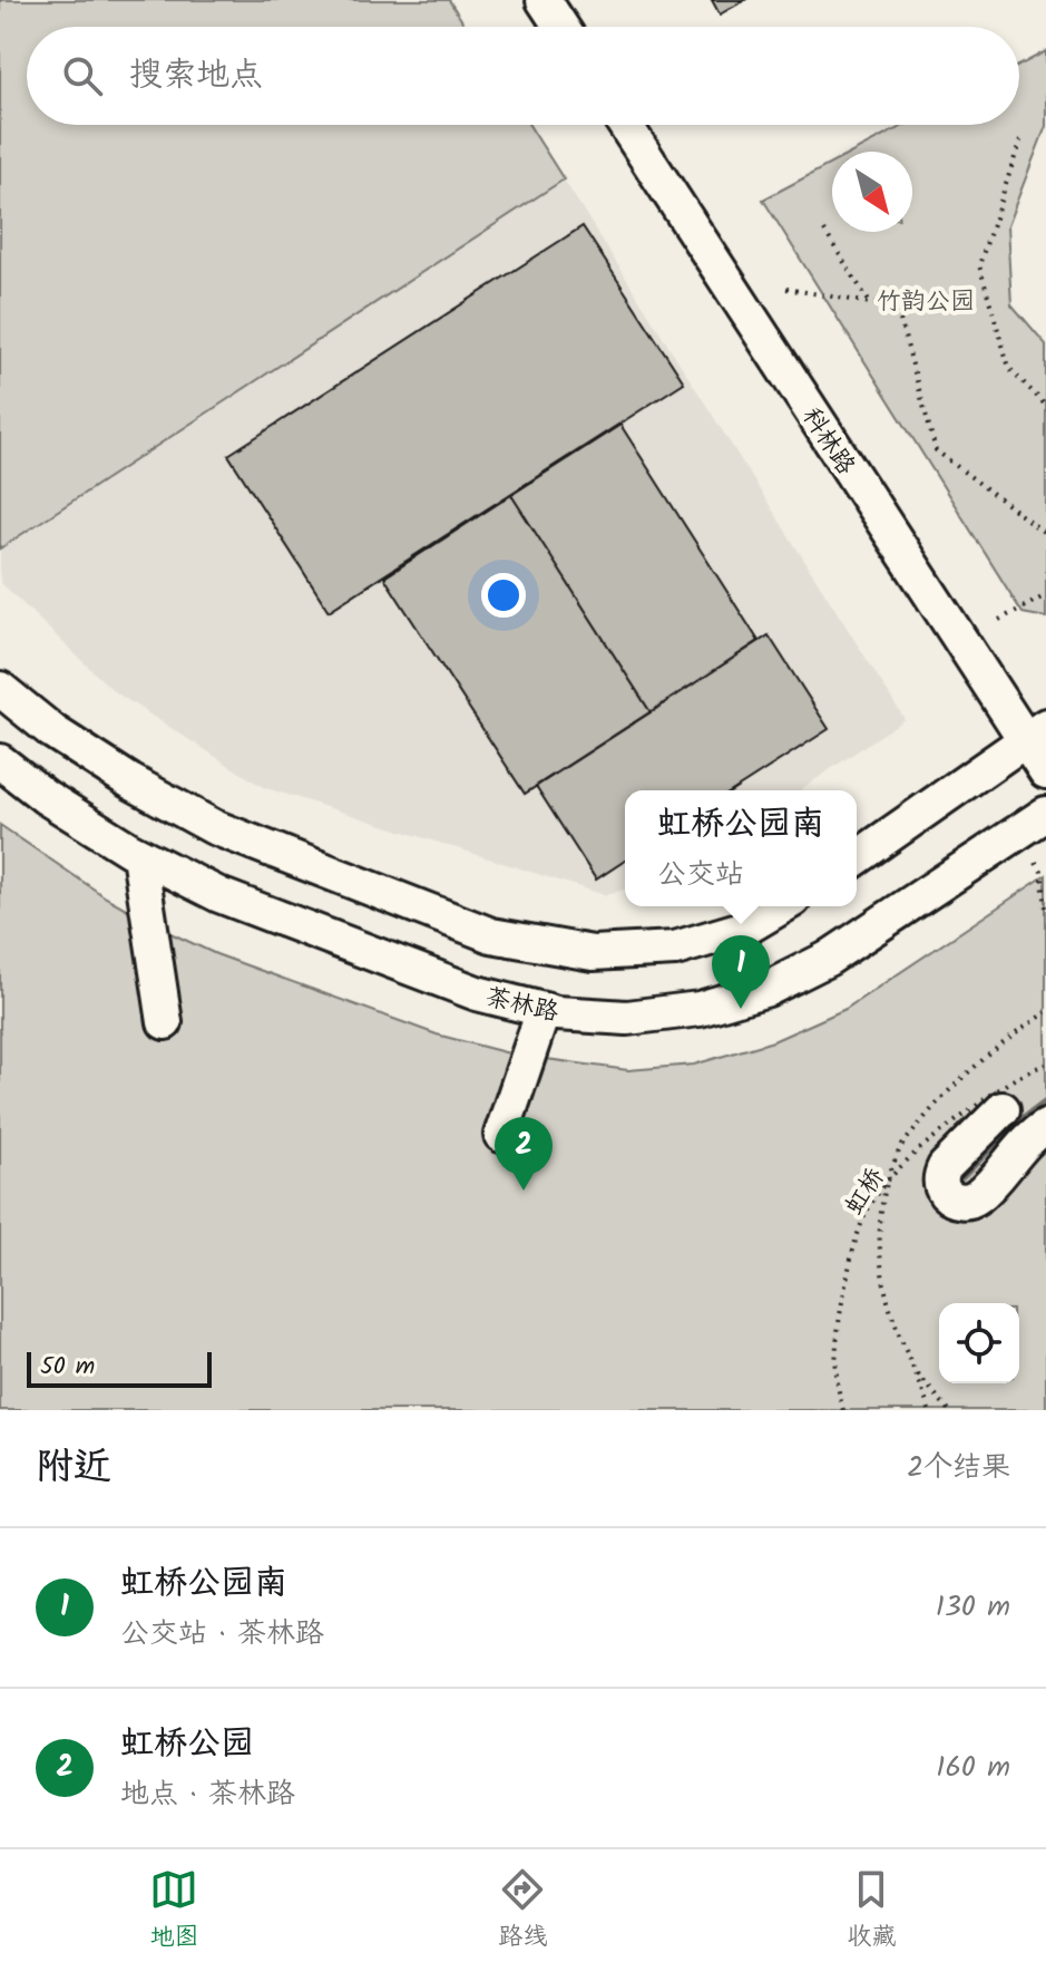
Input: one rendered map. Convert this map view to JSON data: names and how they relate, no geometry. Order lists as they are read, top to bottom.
{
  "streets": {
    "street": ["科林路", "茶林路"],
    "path": ["虹桥"]
  },
  "parks": ["竹韵公园"],
  "scale_bar": "50 m",
  "north": "bottom right",
  "page": {
    "search": "搜索地点",
    "popup": ["虹桥公园南", "公交站"],
    "pins": ["1", "2"],
    "scale": "50 m",
    "heading": ["附近", "2个结果"],
    "list": [
      {
        "mark": "1",
        "name": "虹桥公园南",
        "note": "公交站 · 茶林路",
        "value": "130 m"
      },
      {
        "mark": "2",
        "name": "虹桥公园",
        "note": "地点 · 茶林路",
        "value": "160 m"
      }
    ],
    "nav": ["地图", "路线", "收藏"]
  }
}
